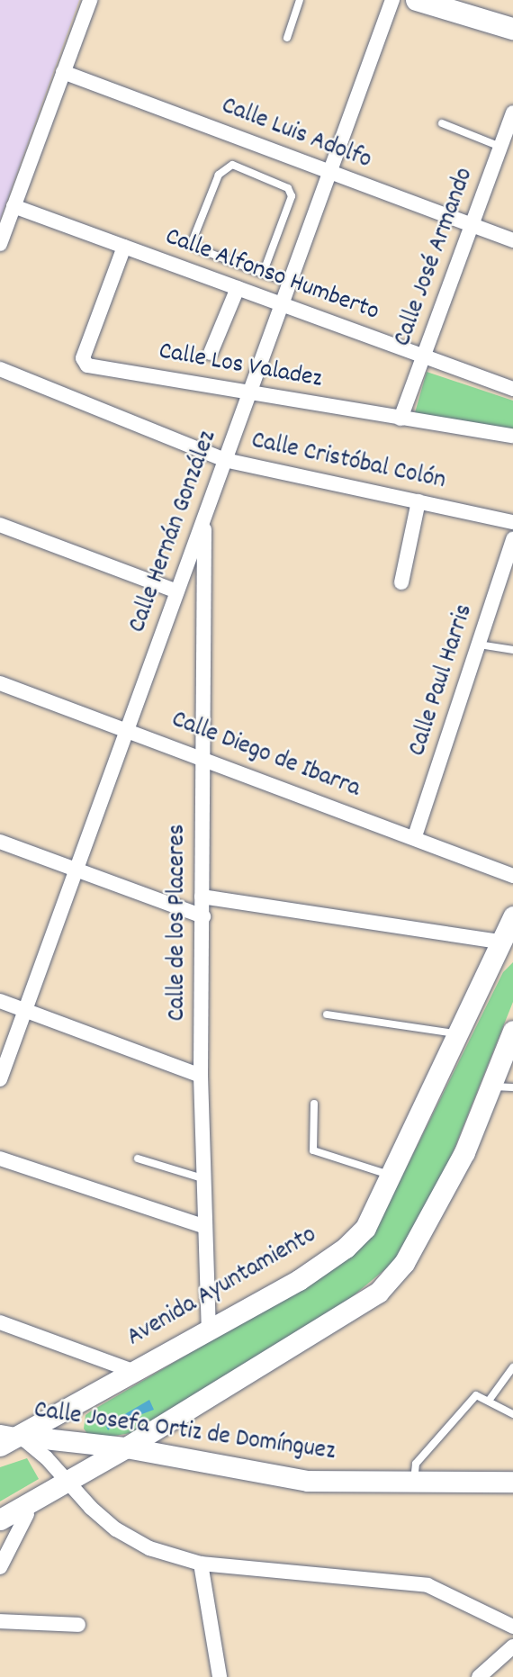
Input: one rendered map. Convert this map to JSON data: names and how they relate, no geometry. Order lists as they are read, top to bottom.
{
  "streets": {
    "main road": ["Avenida Ayuntamiento", "Calle Josefa Ortiz de Domínguez"],
    "street": [
      "Calle Luis Adolfo",
      "Calle José Armando",
      "Calle Alfonso Humberto",
      "Calle Los Valadez",
      "Calle Cristóbal Colón",
      "Calle Hernán González",
      "Calle Paul Harris",
      "Calle Diego de Ibarra",
      "Calle de los Placeres"
    ]
  },
  "crossings": [
    ["Calle Luis Adolfo", "Calle José Armando"],
    ["Calle Luis Adolfo", "Calle Hernán González"],
    ["Calle José Armando", "Calle Alfonso Humberto"],
    ["Calle José Armando", "Calle Los Valadez"],
    ["Calle Alfonso Humberto", "Calle Los Valadez"],
    ["Calle Alfonso Humberto", "Calle Hernán González"],
    ["Calle Los Valadez", "Calle Hernán González"],
    ["Calle Cristóbal Colón", "Calle Hernán González"],
    ["Calle Hernán González", "Calle Diego de Ibarra"],
    ["Calle Hernán González", "Calle de los Placeres"],
    ["Calle Paul Harris", "Calle Diego de Ibarra"],
    ["Calle Diego de Ibarra", "Calle de los Placeres"],
    ["Calle de los Placeres", "Avenida Ayuntamiento"],
    ["Avenida Ayuntamiento", "Calle Josefa Ortiz de Domínguez"]
  ]
}
